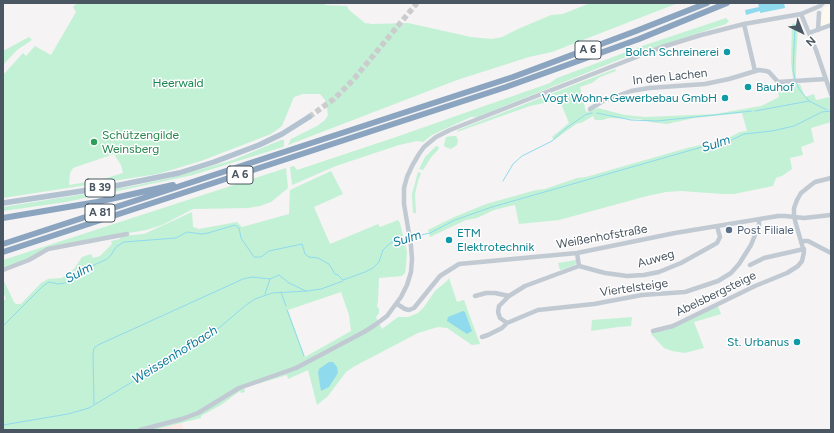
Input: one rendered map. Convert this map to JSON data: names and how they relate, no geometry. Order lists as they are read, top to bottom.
{
  "streets": {
    "highway": ["A 6", "A 81"],
    "main road": ["B 39"],
    "street": [
      "In den Lachen",
      "Weißenhofstraße",
      "Auweg",
      "Viertelsteige",
      "Abelsbergsteige"
    ]
  },
  "crossings": [
    ["A 6", "A 81"],
    ["Weißenhofstraße", "Auweg"],
    ["Weißenhofstraße", "Viertelsteige"]
  ],
  "water": ["Sulm", "Weissenhofbach"],
  "parks": ["Heerwald"],
  "places": [
    "Bolch Schreinerei",
    "Bauhof",
    "Vogt Wohn+Gewerbebau GmbH",
    "Schützengilde Weinsberg",
    "Post Filiale",
    "ETM Elektrotechnik",
    "St. Urbanus"
  ],
  "north": "bottom right"
}
